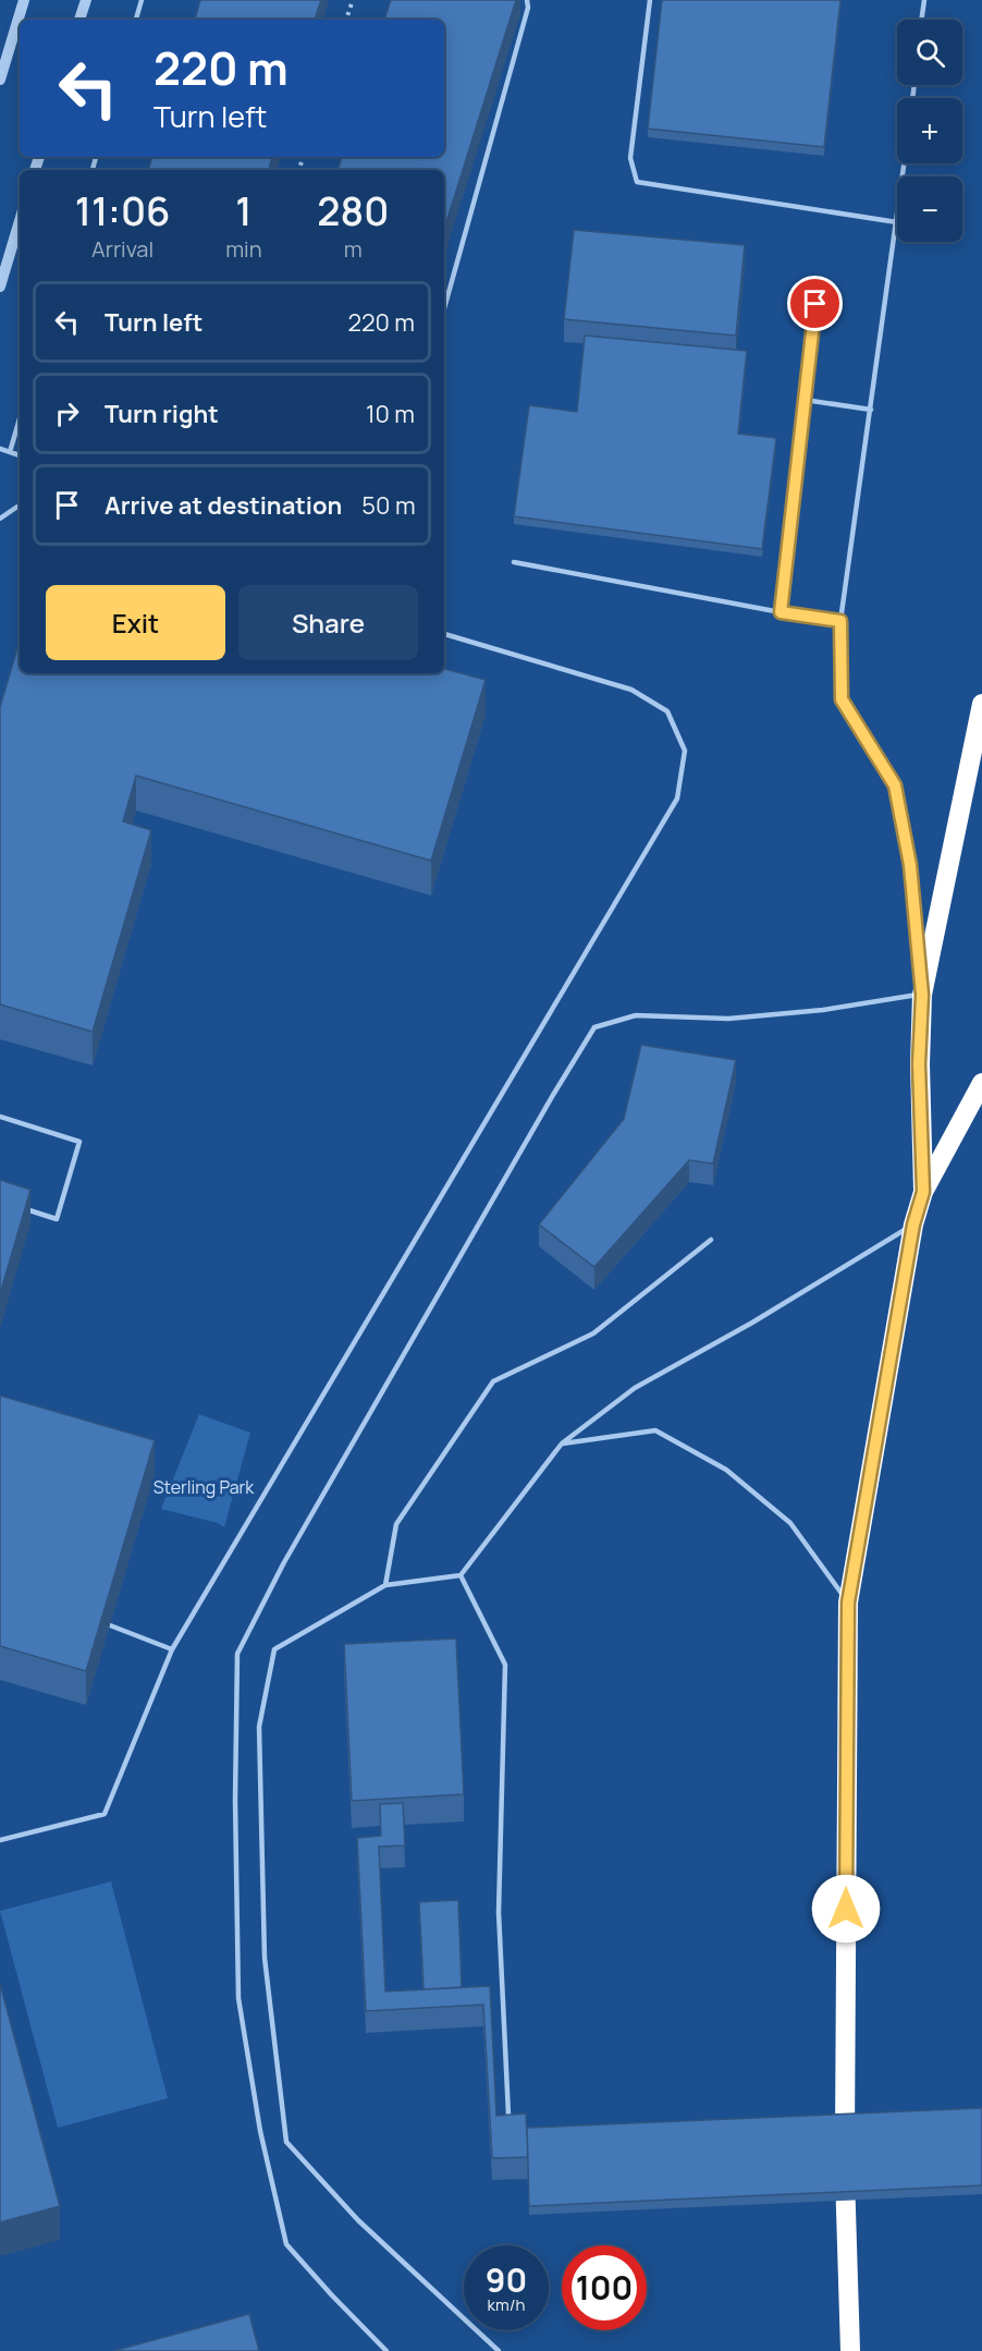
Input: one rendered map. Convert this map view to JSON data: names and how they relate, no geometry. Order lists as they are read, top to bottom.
{
  "parks": ["Sterling Park"],
  "page": {
    "map_buttons": ["+", "−"],
    "turn": ["220 m", "Turn left"],
    "eta": [
      "11:06",
      "Arrival",
      "1",
      "min",
      "280",
      "m"
    ],
    "list": [
      {
        "name": "Turn left",
        "value": "220 m"
      },
      {
        "name": "Turn right",
        "value": "10 m"
      },
      {
        "name": "Arrive at destination",
        "value": "50 m"
      }
    ],
    "buttons": ["Exit", "Share"],
    "speed": "90 km/h",
    "limit": "100"
  }
}
